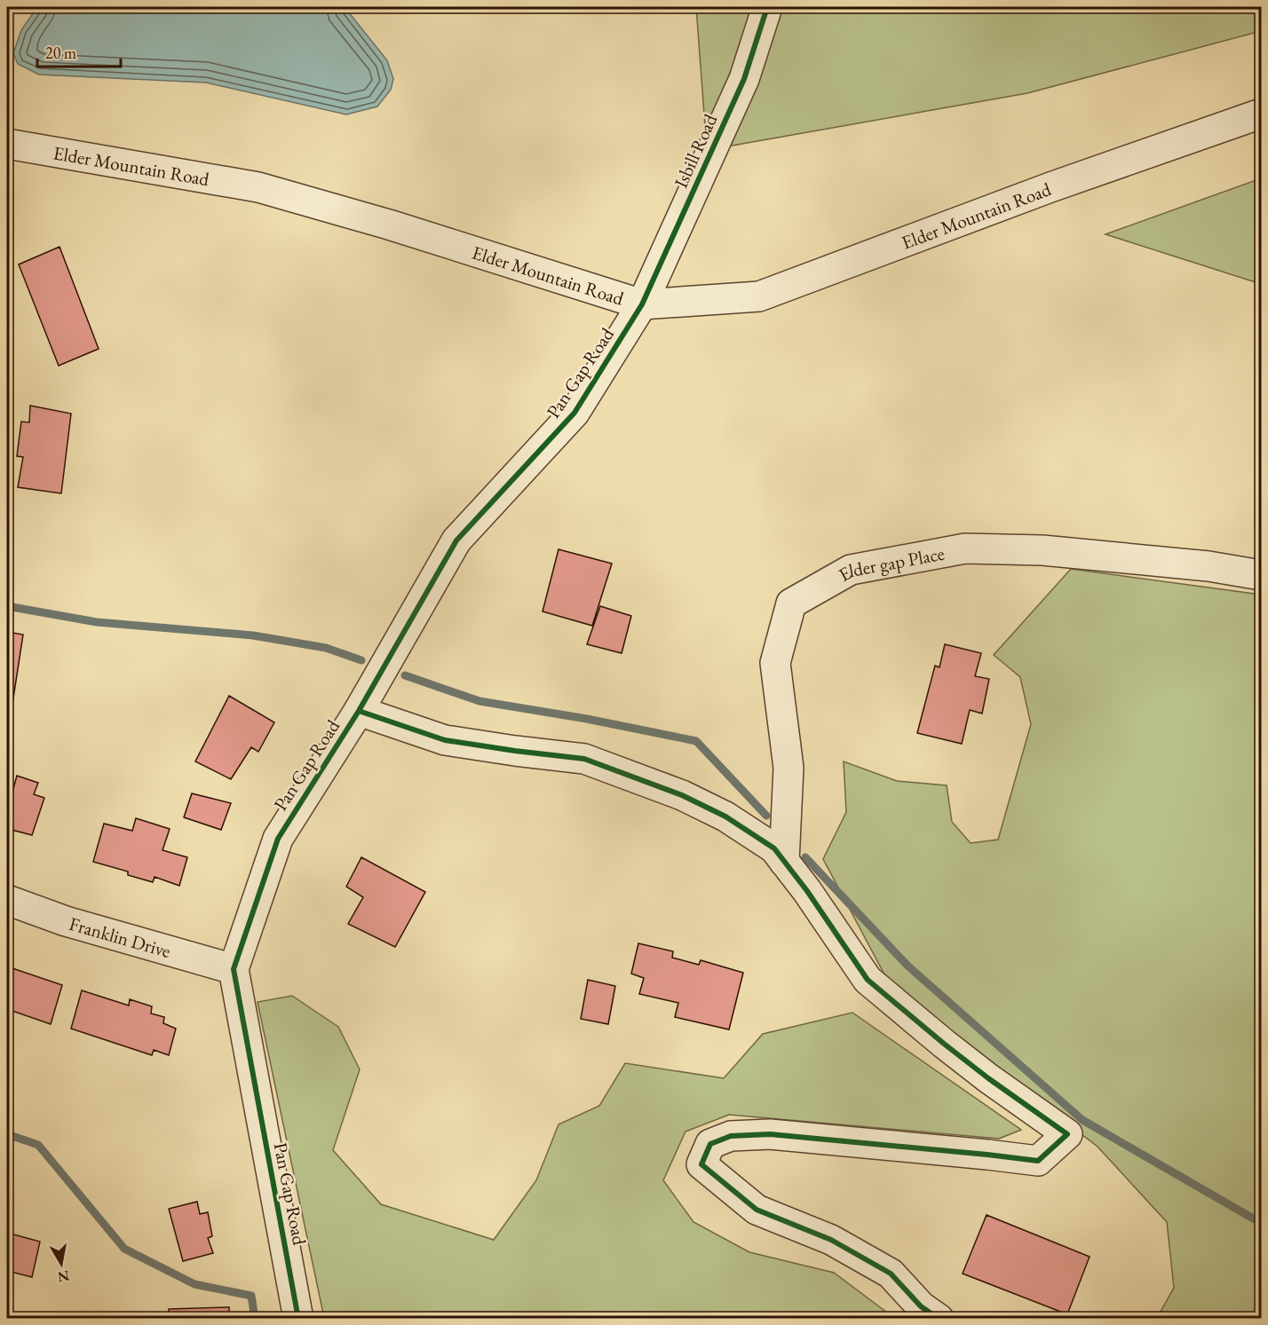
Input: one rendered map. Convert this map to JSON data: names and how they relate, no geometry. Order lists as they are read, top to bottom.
{
  "streets": {
    "street": [
      "Isbill Road",
      "Elder Mountain Road",
      "Pan Gap Road",
      "Elder gap Place",
      "Franklin Drive"
    ]
  },
  "crossings": [
    ["Isbill Road", "Elder Mountain Road"],
    ["Isbill Road", "Pan Gap Road"],
    ["Elder Mountain Road", "Pan Gap Road"],
    ["Pan Gap Road", "Franklin Drive"]
  ],
  "scale_bar": "20 m",
  "north": "bottom"
}
